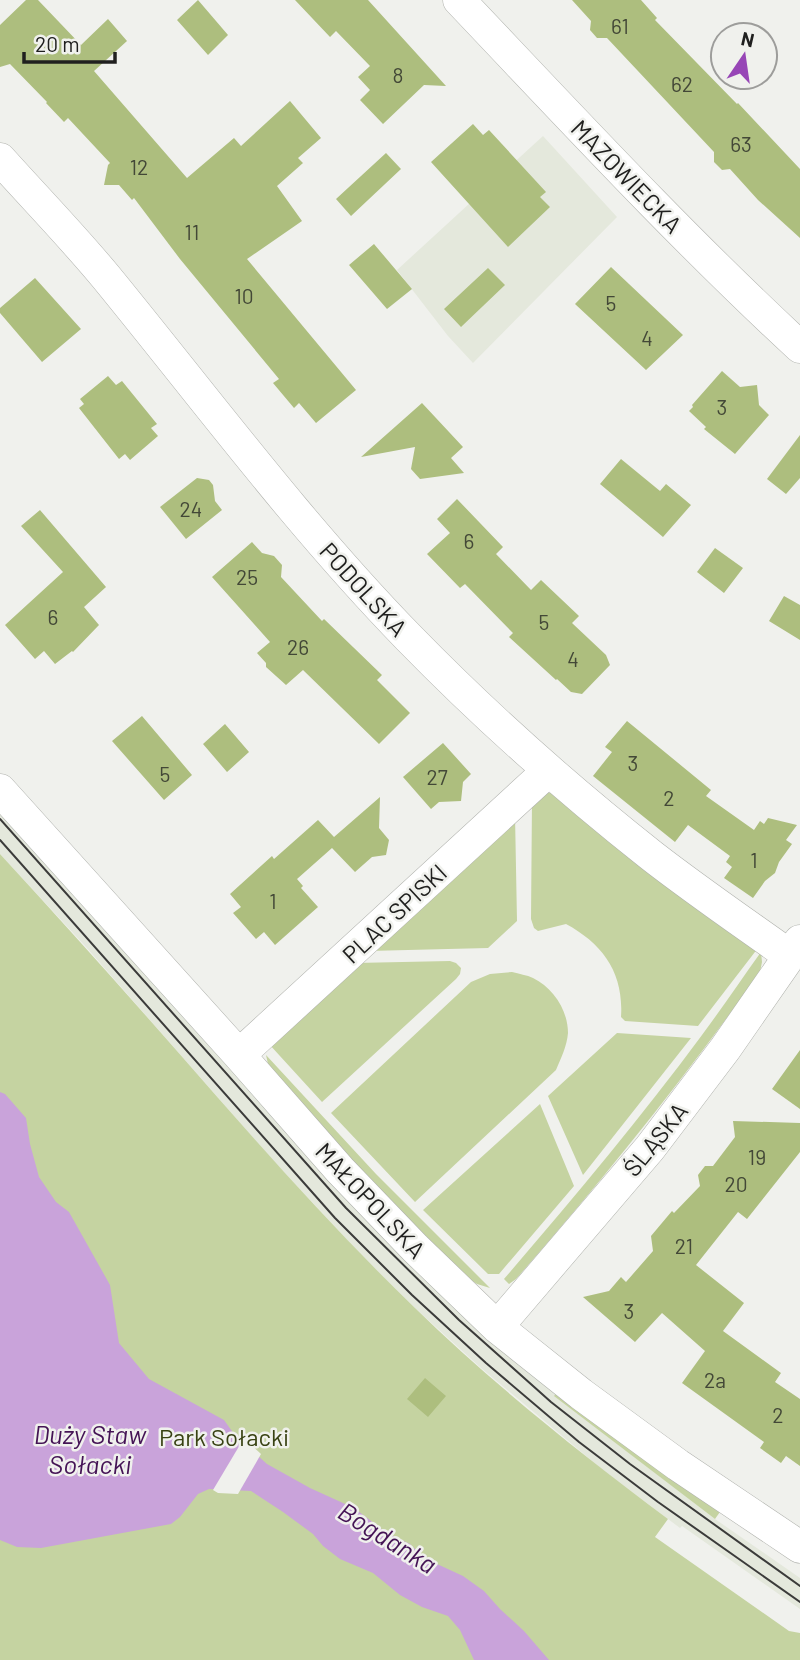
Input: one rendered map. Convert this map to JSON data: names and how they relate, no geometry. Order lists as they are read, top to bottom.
{
  "streets": {
    "street": [
      "MAZOWIECKA",
      "PODOLSKA",
      "PLAC SPISKI",
      "ŚLĄSKA",
      "MAŁOPOLSKA"
    ]
  },
  "crossings": [
    ["PODOLSKA", "PLAC SPISKI"],
    ["PODOLSKA", "ŚLĄSKA"],
    ["PLAC SPISKI", "MAŁOPOLSKA"],
    ["ŚLĄSKA", "MAŁOPOLSKA"]
  ],
  "water": ["Duży Staw Sołacki", "Bogdanka"],
  "parks": ["Park Sołacki"],
  "house_numbers": [
    "61",
    "8",
    "62",
    "63",
    "12",
    "11",
    "10",
    "5",
    "4",
    "3",
    "24",
    "6",
    "25",
    "6",
    "5",
    "26",
    "4",
    "3",
    "5",
    "27",
    "2",
    "1",
    "1",
    "19",
    "20",
    "21",
    "3",
    "2a",
    "2"
  ],
  "scale_bar": "20 m",
  "north": "top"
}
